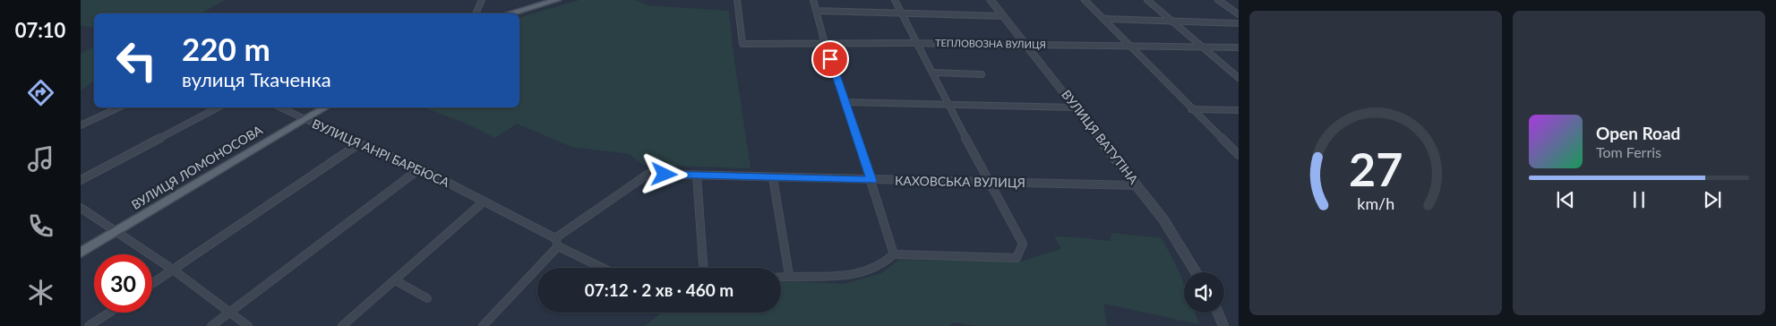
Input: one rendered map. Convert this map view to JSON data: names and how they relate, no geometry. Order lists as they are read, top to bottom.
{
  "streets": {
    "main road": ["ВУЛИЦЯ ЛОМОНОСОВА"],
    "street": [
      "ТЕПЛОВОЗНА ВУЛИЦЯ",
      "ВУЛИЦЯ ВАТУТІНА",
      "ВУЛИЦЯ АНРІ БАРБЮСА",
      "КАХОВСЬКА ВУЛИЦЯ"
    ]
  },
  "crossings": [
    ["ТЕПЛОВОЗНА ВУЛИЦЯ", "ВУЛИЦЯ ВАТУТІНА"],
    ["ВУЛИЦЯ ВАТУТІНА", "КАХОВСЬКА ВУЛИЦЯ"],
    ["ВУЛИЦЯ АНРІ БАРБЮСА", "ВУЛИЦЯ ЛОМОНОСОВА"],
    ["ВУЛИЦЯ АНРІ БАРБЮСА", "КАХОВСЬКА ВУЛИЦЯ"]
  ],
  "page": {
    "tabs": "07:10",
    "turn": ["220 m", "вулиця Ткаченка"],
    "song": ["Open Road", "Tom Ferris"],
    "limit": "30",
    "trip": "07:12 · 2 хв · 460 m",
    "gauge": ["27", "km/h"]
  }
}
